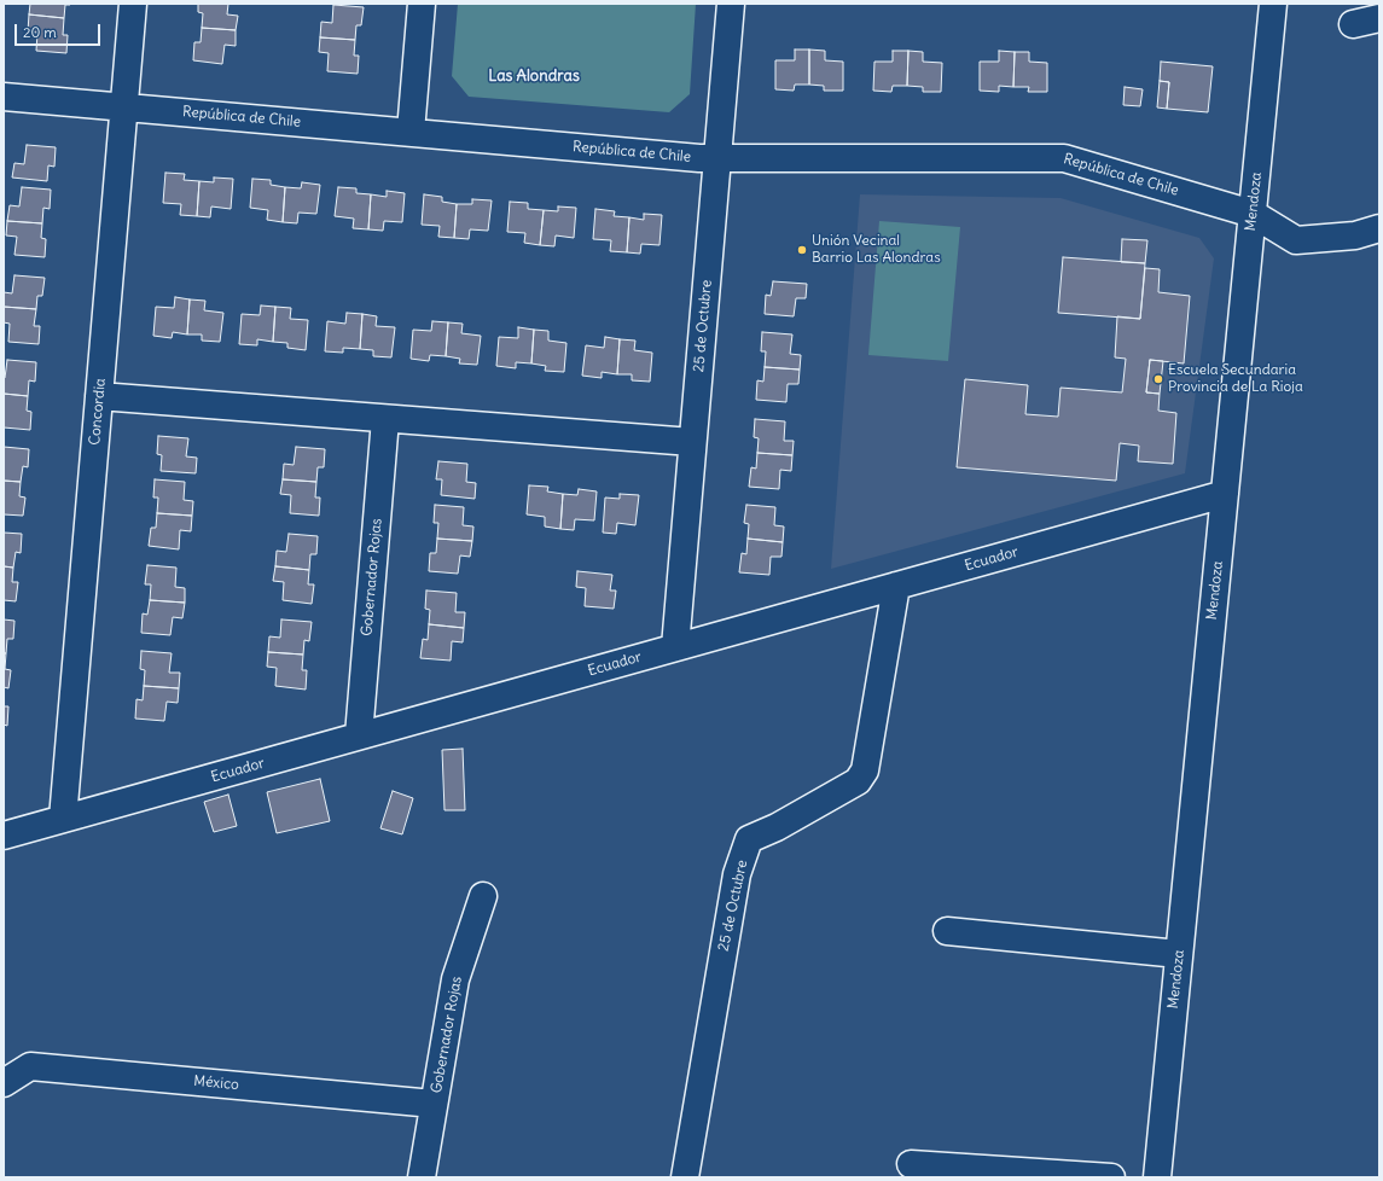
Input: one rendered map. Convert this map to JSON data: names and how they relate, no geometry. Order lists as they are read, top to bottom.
{
  "streets": {
    "street": [
      "República de Chile",
      "Mendoza",
      "25 de Octubre",
      "Concordia",
      "Ecuador",
      "Gobernador Rojas",
      "México"
    ]
  },
  "crossings": [
    ["República de Chile", "Mendoza"],
    ["República de Chile", "25 de Octubre"],
    ["República de Chile", "Concordia"],
    ["Mendoza", "Ecuador"],
    ["25 de Octubre", "Ecuador"],
    ["Concordia", "Ecuador"],
    ["Ecuador", "Gobernador Rojas"],
    ["Gobernador Rojas", "México"]
  ],
  "districts": ["Las Alondras"],
  "places": ["Unión Vecinal Barrio Las Alondras", "Escuela Secundaria Provincia de La Rioja"],
  "scale_bar": "20 m"
}
